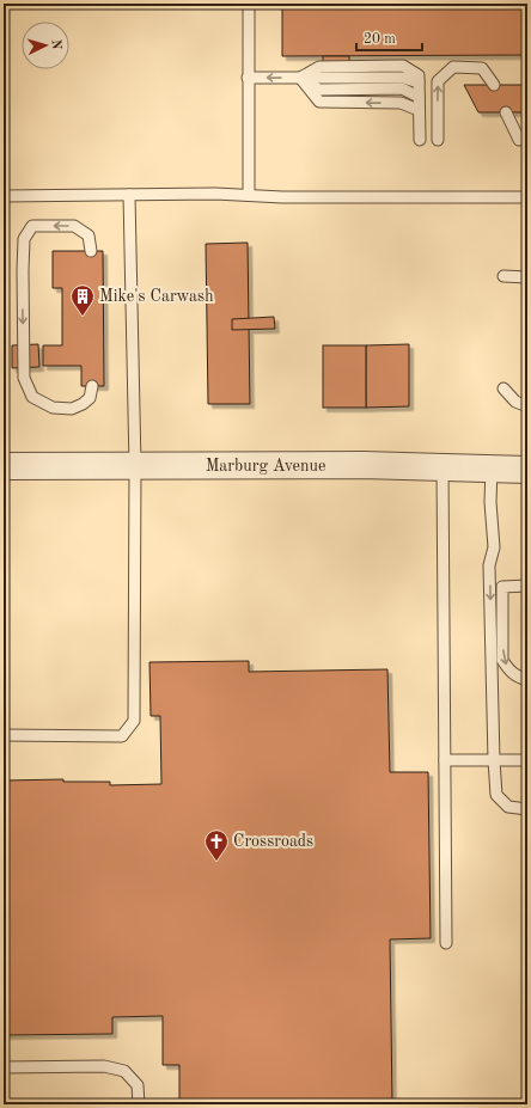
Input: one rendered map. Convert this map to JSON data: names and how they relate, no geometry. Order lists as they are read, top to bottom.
{
  "streets": {
    "street": ["Marburg Avenue"]
  },
  "places": {
    "building": ["Mike's Carwash"],
    "church": ["Crossroads"]
  },
  "scale_bar": "20 m",
  "north": "right"
}
